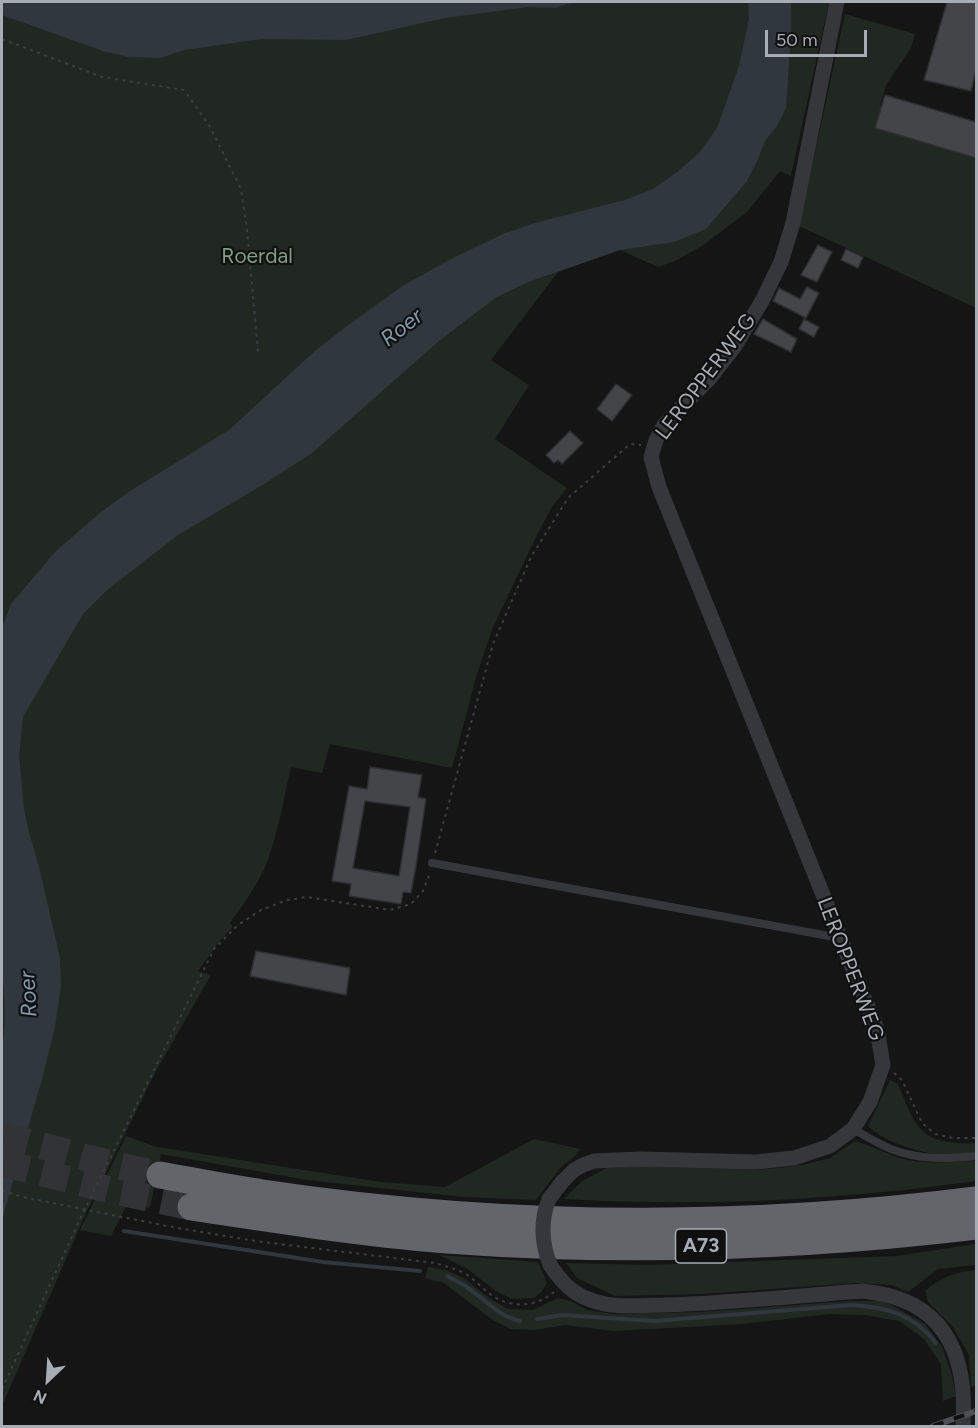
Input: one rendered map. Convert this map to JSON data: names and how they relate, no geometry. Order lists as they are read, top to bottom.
{
  "streets": {
    "highway": ["A73"],
    "street": ["LEROPPERWEG"]
  },
  "water": ["Roer"],
  "parks": ["Roerdal"],
  "scale_bar": "50 m",
  "north": "bottom left"
}
